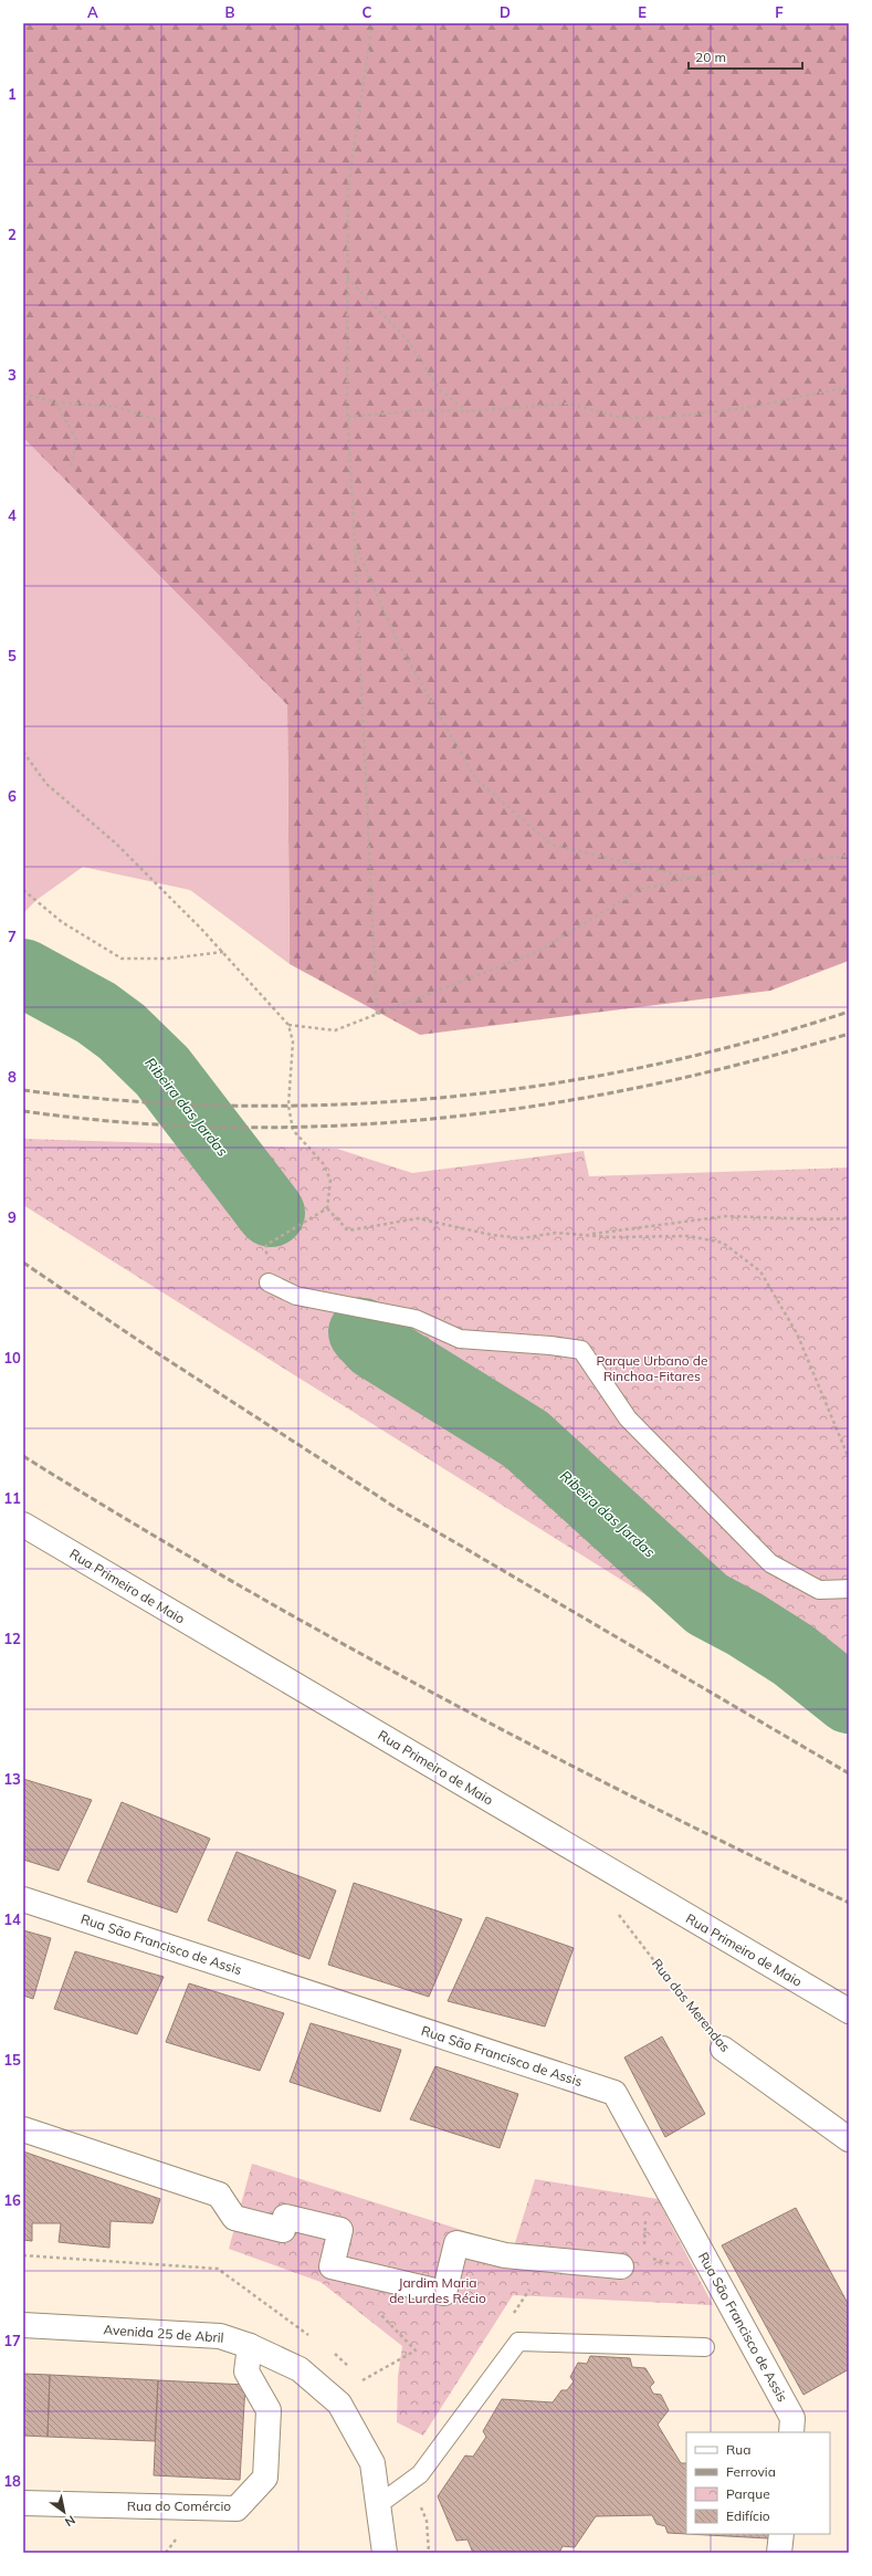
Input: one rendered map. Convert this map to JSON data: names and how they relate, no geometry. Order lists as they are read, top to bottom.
{
  "streets": {
    "street": [
      "Rua Primeiro de Maio",
      "Rua São Francisco de Assis",
      "Rua das Merendas",
      "Avenida 25 de Abril",
      "Rua do Comércio"
    ]
  },
  "crossings": [
    ["Avenida 25 de Abril", "Rua do Comércio"]
  ],
  "water": ["Ribeira das Jardas"],
  "parks": ["Parque Urbano de Rinchoa-Fitares", "Jardim Maria de Lurdes Récio"],
  "legend": [
    "Rua",
    "Ferrovia",
    "Parque",
    "Edifício"
  ],
  "scale_bar": "20 m",
  "north": "bottom right",
  "grid": {
    "columns": [
      "A",
      "B",
      "C",
      "D",
      "E",
      "F"
    ],
    "rows": [
      "1",
      "2",
      "3",
      "4",
      "5",
      "6",
      "7",
      "8",
      "9",
      "10",
      "11",
      "12",
      "13",
      "14",
      "15",
      "16",
      "17",
      "18"
    ]
  }
}
